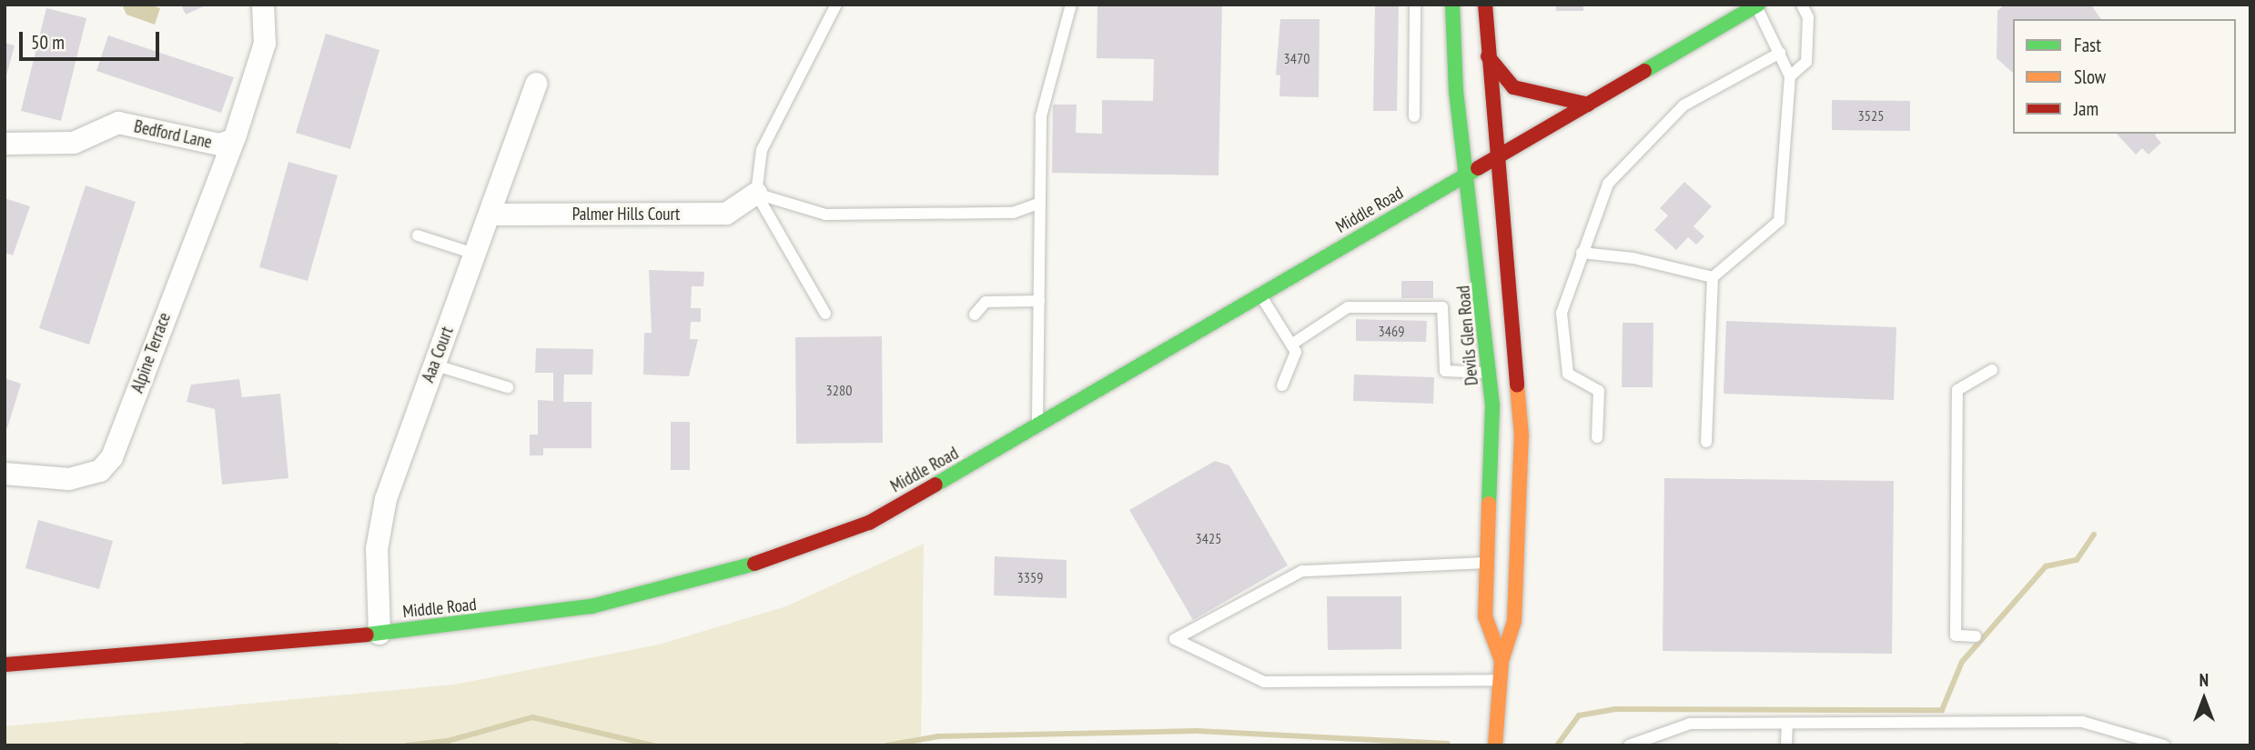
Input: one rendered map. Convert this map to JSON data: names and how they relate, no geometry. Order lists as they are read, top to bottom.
{
  "streets": {
    "main road": ["Middle Road", "Devils Glen Road"],
    "street": [
      "Bedford Lane",
      "Palmer Hills Court",
      "Alpine Terrace",
      "Aaa Court"
    ]
  },
  "crossings": [
    ["Bedford Lane", "Alpine Terrace"],
    ["Middle Road", "Devils Glen Road"],
    ["Middle Road", "Aaa Court"],
    ["Palmer Hills Court", "Aaa Court"]
  ],
  "house_numbers": [
    "3470",
    "3525",
    "3469",
    "3280",
    "3425",
    "3359"
  ],
  "legend": ["Fast", "Slow", "Jam"],
  "scale_bar": "50 m",
  "north": "top"
}
